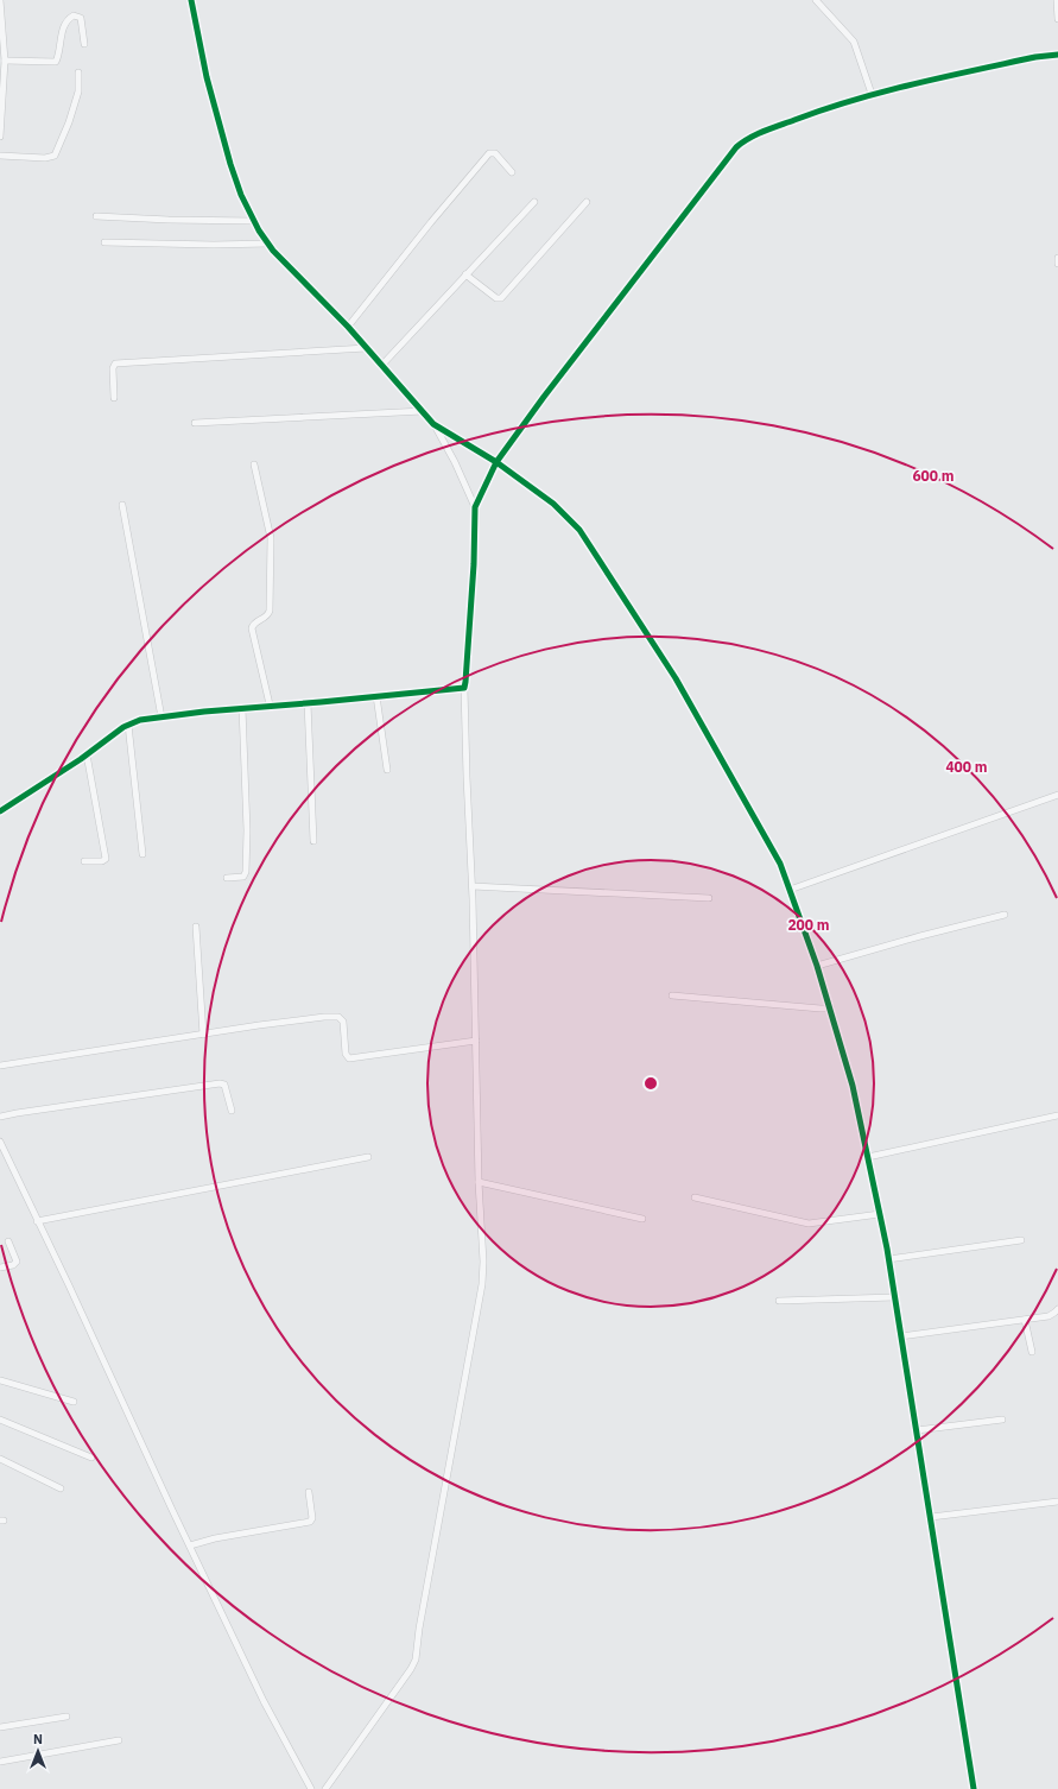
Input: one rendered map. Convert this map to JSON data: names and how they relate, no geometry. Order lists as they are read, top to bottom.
{
  "north": "top",
  "rings": ["600 m", "400 m", "200 m"]
}
